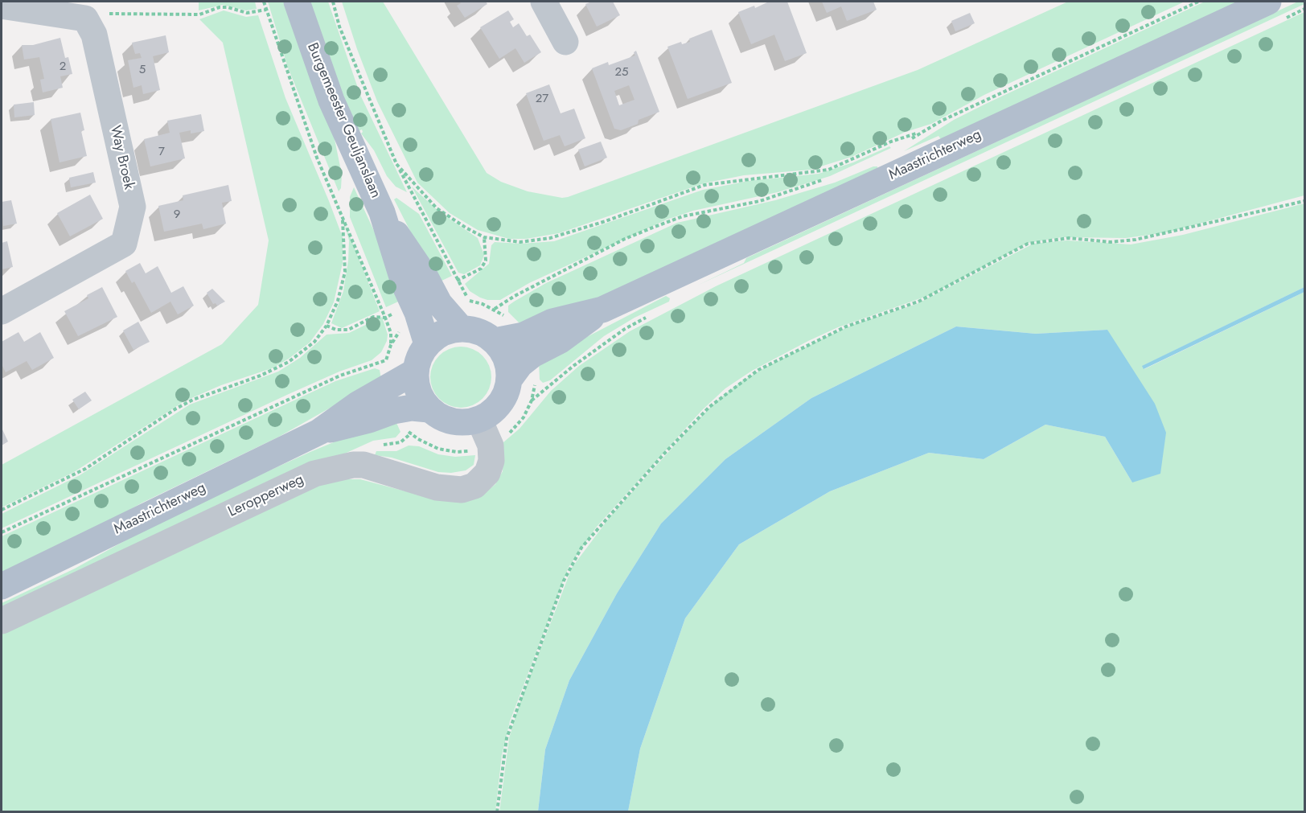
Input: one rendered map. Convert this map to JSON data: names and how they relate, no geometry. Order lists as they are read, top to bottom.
{
  "streets": {
    "main road": ["Burgemeester Geuljanslaan", "Maastrichterweg"],
    "street": ["Way Broek", "Leropperweg"]
  },
  "crossings": [
    ["Burgemeester Geuljanslaan", "Maastrichterweg"],
    ["Burgemeester Geuljanslaan", "Leropperweg"],
    ["Maastrichterweg", "Leropperweg"]
  ],
  "house_numbers": [
    "2",
    "5",
    "25",
    "27",
    "7",
    "9"
  ]
}
